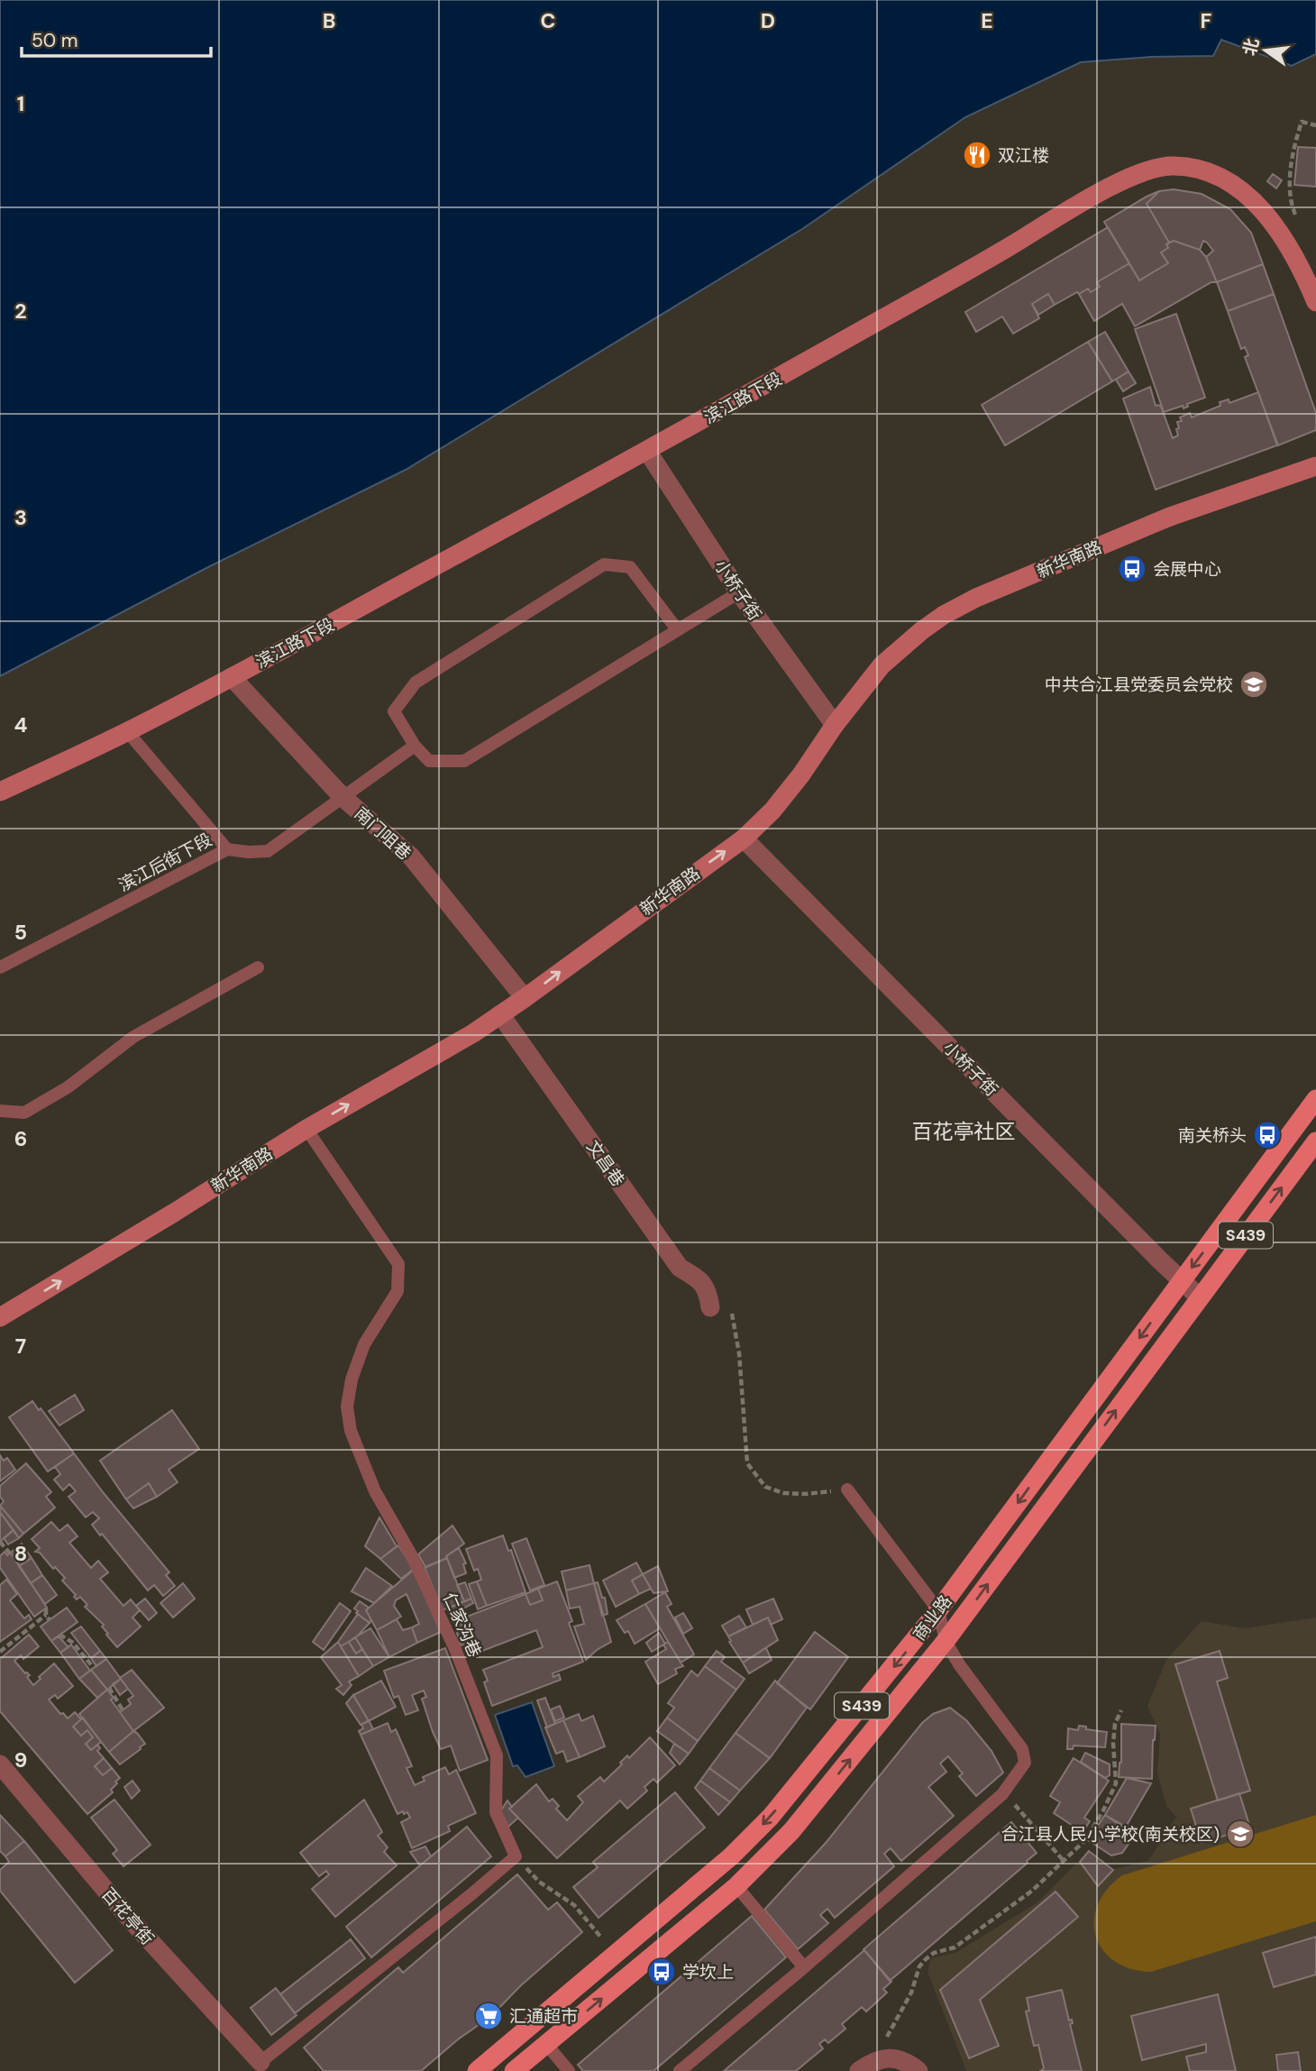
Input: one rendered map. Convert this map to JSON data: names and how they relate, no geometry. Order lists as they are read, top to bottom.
{
  "streets": {
    "main road": ["S439", "商业路"],
    "street": [
      "滨江路下段",
      "新华南路",
      "小桥子街",
      "南门咀巷",
      "文昌巷",
      "百花亭街"
    ],
    "lane": ["滨江后街下段", "仁家沟巷"]
  },
  "crossings": [
    ["滨江路下段", "小桥子街"],
    ["滨江路下段", "南门咀巷"],
    ["新华南路", "小桥子街"],
    ["新华南路", "南门咀巷"],
    ["新华南路", "文昌巷"],
    ["新华南路", "仁家沟巷"],
    ["小桥子街", "商业路"],
    ["南门咀巷", "滨江后街下段"]
  ],
  "one_way": ["新华南路"],
  "districts": ["百花亭社区"],
  "places": {
    "restaurant": ["双江楼"],
    "bus stop": ["会展中心", "南关桥头", "学坎上"],
    "school or university": ["中共合江县党委员会党校", "合江县人民小学校(南关校区)"],
    "supermarket": ["汇通超市"]
  },
  "scale_bar": "50 m",
  "north": "left",
  "grid": {
    "columns": [
      "B",
      "C",
      "D",
      "E",
      "F"
    ],
    "rows": [
      "1",
      "2",
      "3",
      "4",
      "5",
      "6",
      "7",
      "8",
      "9"
    ]
  }
}
